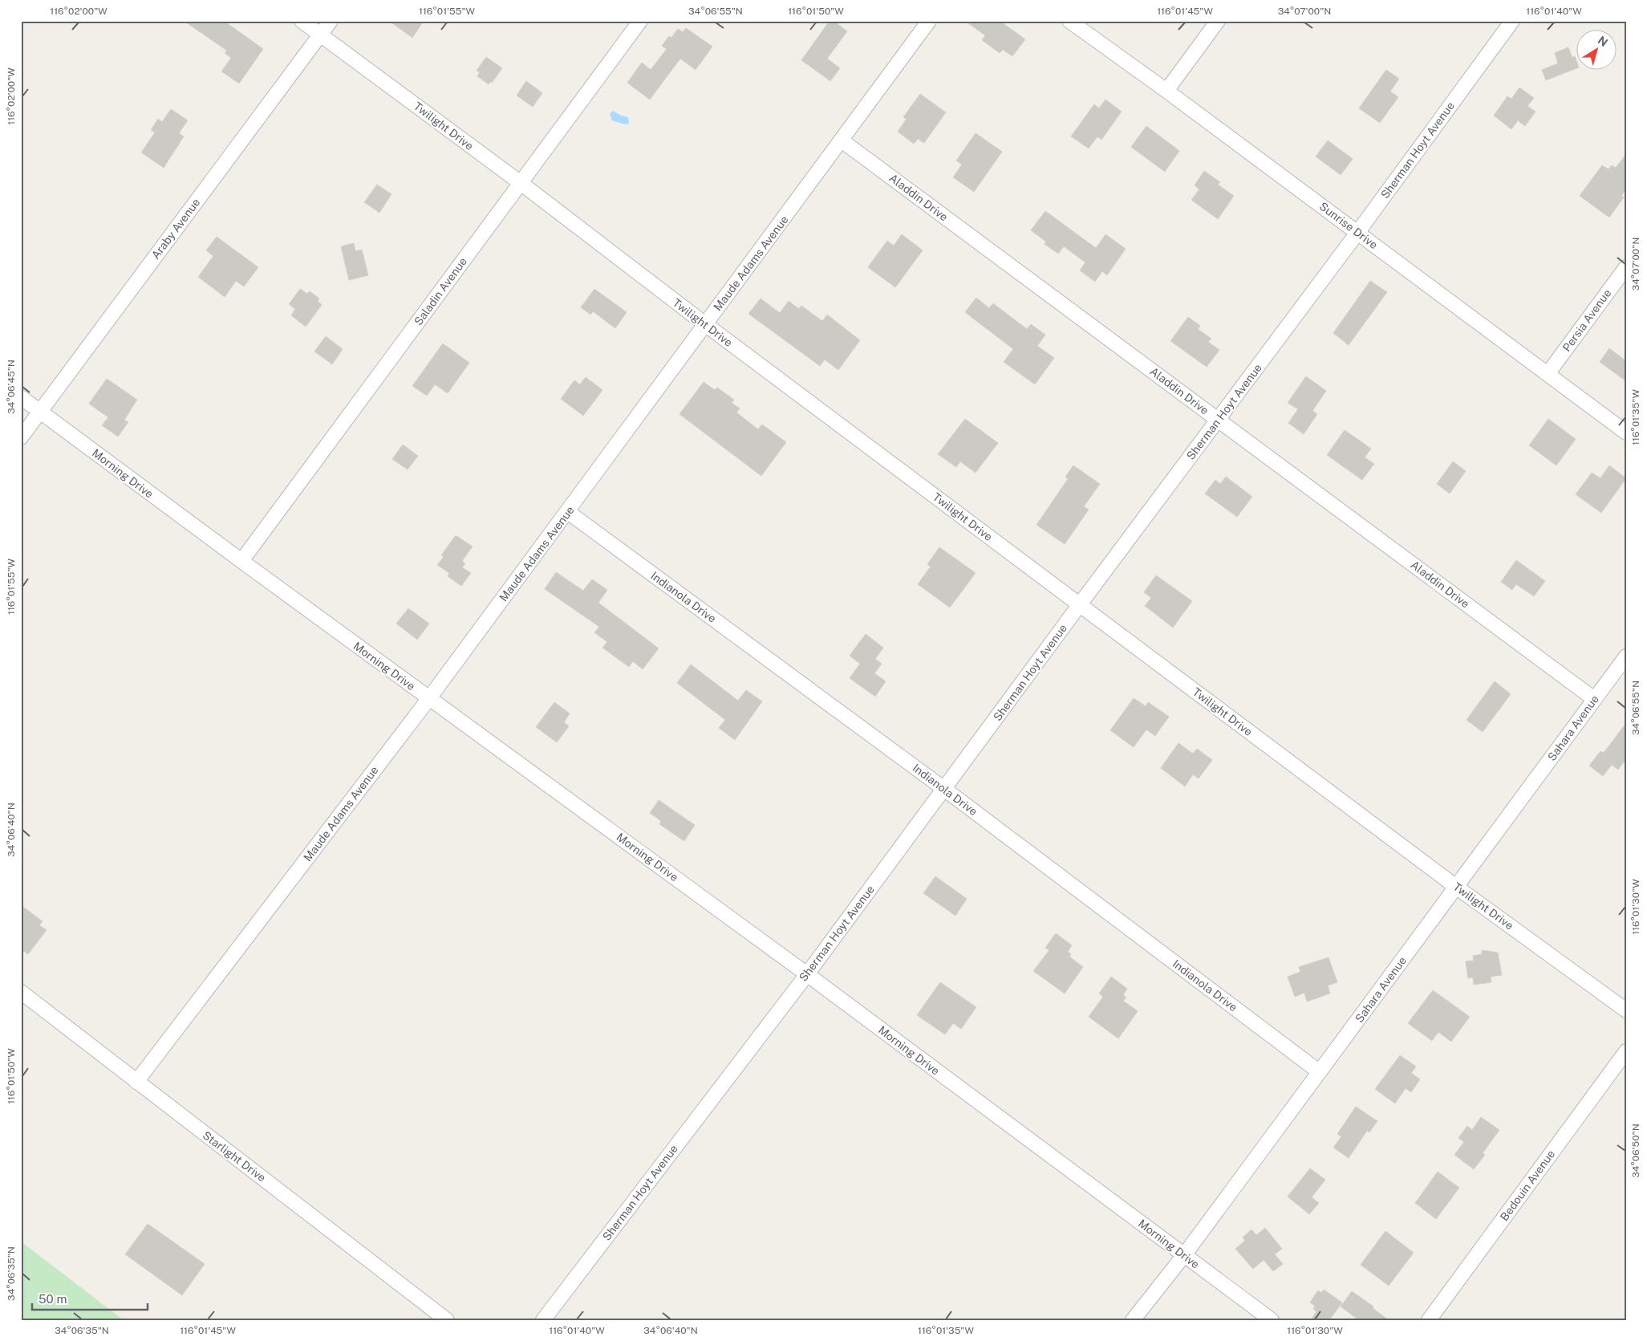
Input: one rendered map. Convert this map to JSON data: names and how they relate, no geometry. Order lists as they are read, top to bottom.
{
  "streets": {
    "street": [
      "Twilight Drive",
      "Sherman Hoyt Avenue",
      "Aladdin Drive",
      "Sunrise Drive",
      "Araby Avenue",
      "Maude Adams Avenue",
      "Saladin Avenue",
      "Persia Avenue",
      "Morning Drive",
      "Indianola Drive",
      "Sahara Avenue",
      "Starlight Drive",
      "Bedouin Avenue"
    ]
  },
  "crossings": [
    ["Twilight Drive", "Sherman Hoyt Avenue"],
    ["Twilight Drive", "Araby Avenue"],
    ["Twilight Drive", "Maude Adams Avenue"],
    ["Twilight Drive", "Saladin Avenue"],
    ["Twilight Drive", "Sahara Avenue"],
    ["Sherman Hoyt Avenue", "Aladdin Drive"],
    ["Sherman Hoyt Avenue", "Sunrise Drive"],
    ["Sherman Hoyt Avenue", "Morning Drive"],
    ["Sherman Hoyt Avenue", "Indianola Drive"],
    ["Aladdin Drive", "Maude Adams Avenue"],
    ["Aladdin Drive", "Sahara Avenue"],
    ["Sunrise Drive", "Persia Avenue"],
    ["Araby Avenue", "Morning Drive"],
    ["Maude Adams Avenue", "Morning Drive"],
    ["Maude Adams Avenue", "Indianola Drive"],
    ["Maude Adams Avenue", "Starlight Drive"],
    ["Saladin Avenue", "Morning Drive"],
    ["Morning Drive", "Sahara Avenue"],
    ["Indianola Drive", "Sahara Avenue"]
  ],
  "scale_bar": "50 m",
  "north": "top right",
  "coordinates": [
    "116°02'00\"W",
    "116°01'55\"W",
    "34°06'55\"N",
    "116°01'50\"W",
    "116°01'45\"W",
    "34°07'00\"N",
    "116°01'40\"W",
    "34°06'45\"N",
    "116°01'35\"W",
    "34°06'40\"N",
    "116°01'30\"W",
    "34°06'50\"N",
    "34°06'35\"N"
  ]
}
